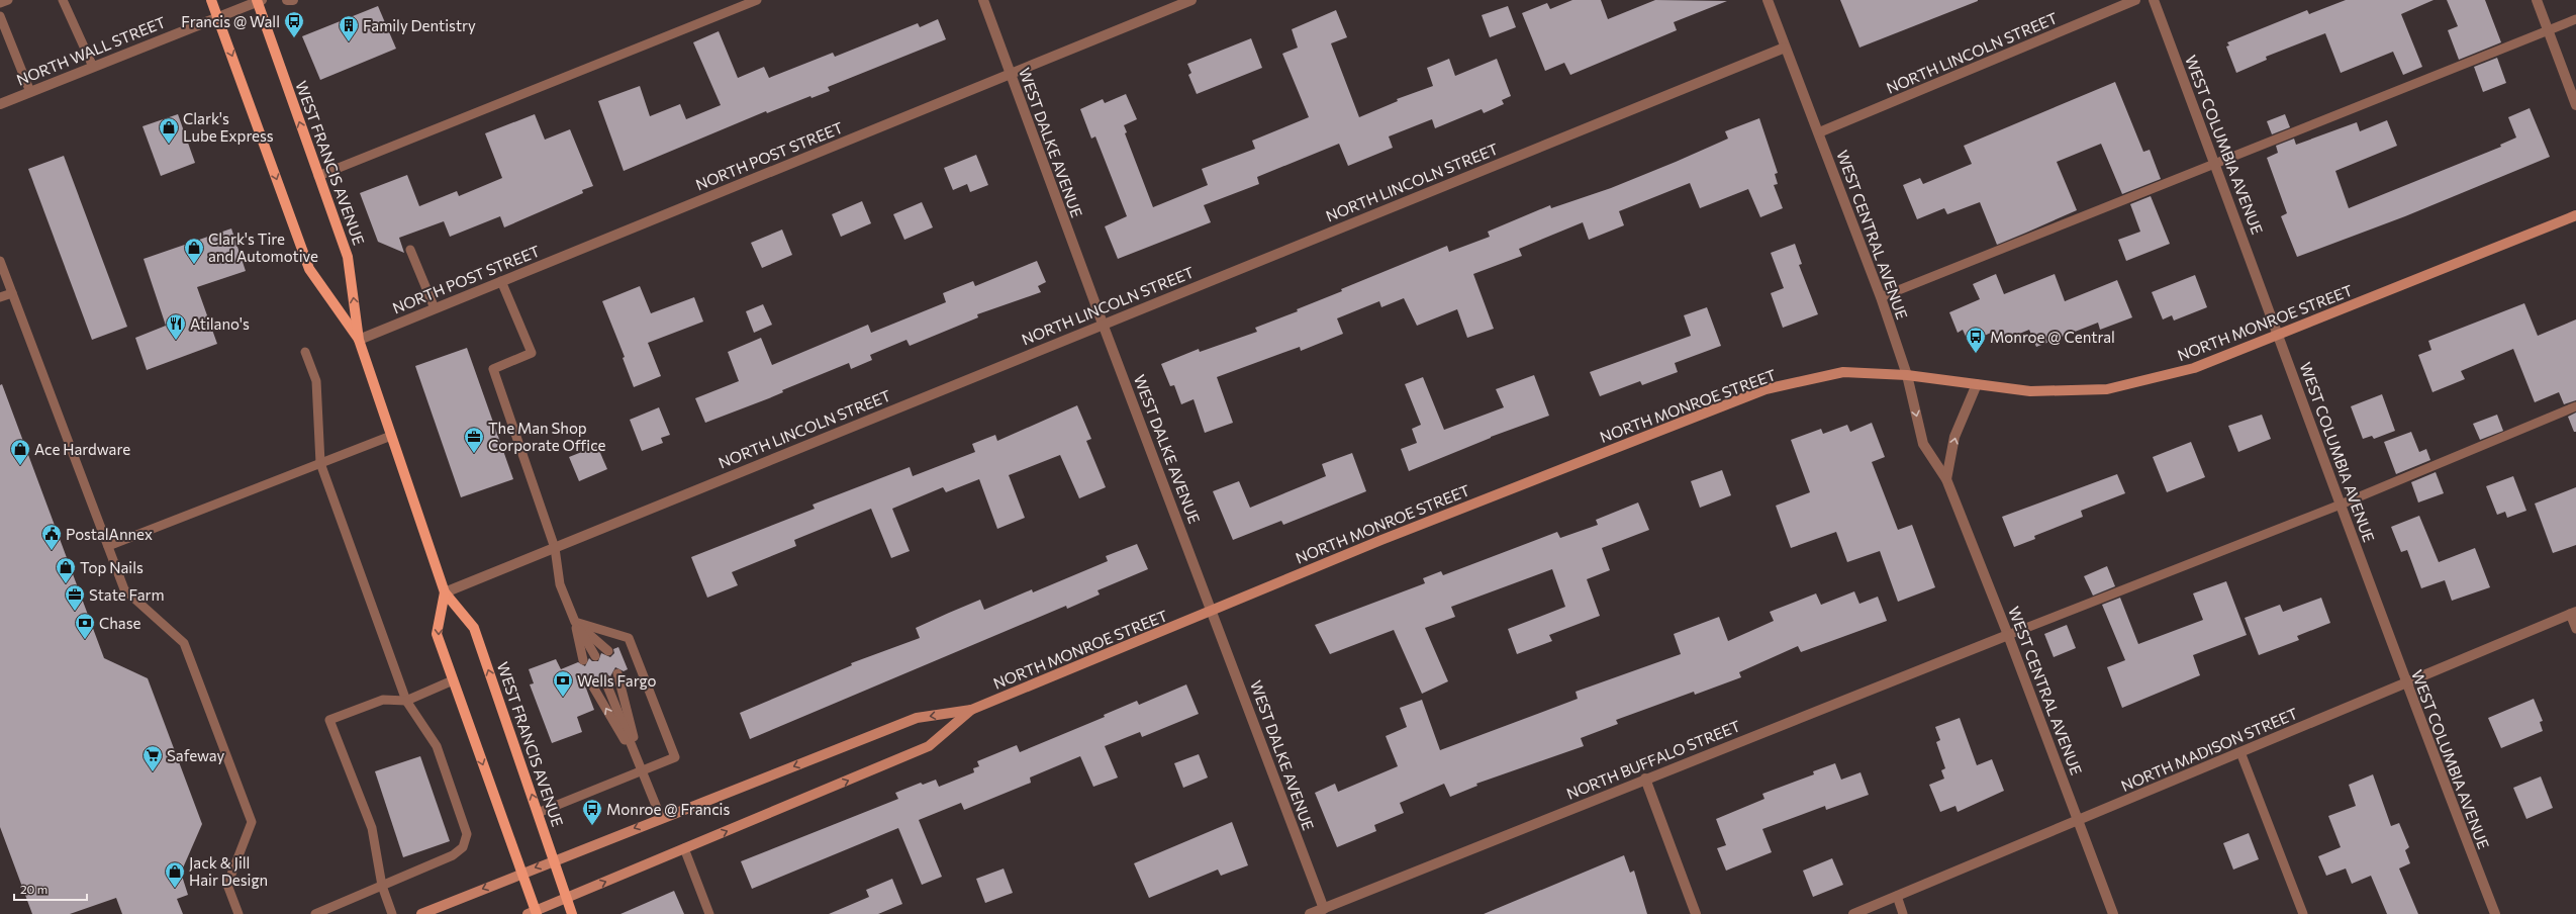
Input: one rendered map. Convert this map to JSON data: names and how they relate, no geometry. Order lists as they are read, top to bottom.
{
  "streets": {
    "main road": ["WEST FRANCIS AVENUE", "NORTH MONROE STREET"],
    "street": [
      "NORTH WALL STREET",
      "NORTH LINCOLN STREET",
      "WEST DALKE AVENUE",
      "WEST COLUMBIA AVENUE",
      "NORTH POST STREET",
      "WEST CENTRAL AVENUE",
      "NORTH MADISON STREET",
      "NORTH BUFFALO STREET"
    ]
  },
  "crossings": [
    ["NORTH WALL STREET", "WEST FRANCIS AVENUE"],
    ["NORTH LINCOLN STREET", "WEST DALKE AVENUE"],
    ["NORTH LINCOLN STREET", "WEST FRANCIS AVENUE"],
    ["NORTH LINCOLN STREET", "WEST CENTRAL AVENUE"],
    ["WEST DALKE AVENUE", "NORTH POST STREET"],
    ["WEST DALKE AVENUE", "NORTH MONROE STREET"],
    ["WEST DALKE AVENUE", "NORTH BUFFALO STREET"],
    ["WEST COLUMBIA AVENUE", "NORTH MONROE STREET"],
    ["WEST COLUMBIA AVENUE", "NORTH MADISON STREET"],
    ["NORTH POST STREET", "WEST FRANCIS AVENUE"],
    ["WEST FRANCIS AVENUE", "NORTH MONROE STREET"],
    ["WEST CENTRAL AVENUE", "NORTH MONROE STREET"],
    ["WEST CENTRAL AVENUE", "NORTH MADISON STREET"],
    ["WEST CENTRAL AVENUE", "NORTH BUFFALO STREET"]
  ],
  "places": {
    "bus stop": ["Francis @ Wall", "Monroe @ Central", "Monroe @ Francis"],
    "building": ["Family Dentistry"],
    "shop": [
      "Clark's Lube Express",
      "Clark's Tire and Automotive",
      "Ace Hardware",
      "Top Nails",
      "Jack & Jill Hair Design"
    ],
    "restaurant": ["Atilano's"],
    "office": ["The Man Shop Corporate Office", "State Farm"],
    "public building": ["PostalAnnex"],
    "bank": ["Chase", "Wells Fargo"],
    "supermarket": ["Safeway"]
  },
  "scale_bar": "20 m"
}
